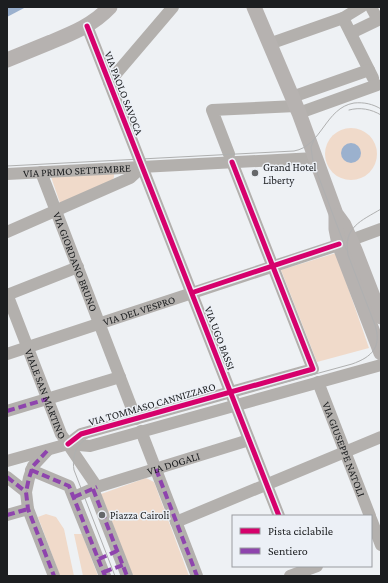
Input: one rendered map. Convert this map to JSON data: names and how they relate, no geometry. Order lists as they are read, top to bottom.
{
  "streets": {
    "street": [
      "VIA PAOLO SAVOCA",
      "VIA PRIMO SETTEMBRE",
      "VIA GIORDANO BRUNO",
      "VIA DEL VESPRO",
      "VIA UGO BASSI",
      "VIALE SAN MARTINO",
      "VIA TOMMASO CANNIZZARO",
      "VIA GIUSEPPE NATOLI",
      "VIA DOGALI"
    ]
  },
  "crossings": [
    ["VIA PAOLO SAVOCA", "VIA PRIMO SETTEMBRE"],
    ["VIA PAOLO SAVOCA", "VIA UGO BASSI"],
    ["VIA PRIMO SETTEMBRE", "VIA GIORDANO BRUNO"],
    ["VIA PRIMO SETTEMBRE", "VIA UGO BASSI"],
    ["VIA GIORDANO BRUNO", "VIA DEL VESPRO"],
    ["VIA GIORDANO BRUNO", "VIA TOMMASO CANNIZZARO"],
    ["VIA DEL VESPRO", "VIA UGO BASSI"],
    ["VIA DEL VESPRO", "VIALE SAN MARTINO"],
    ["VIA DEL VESPRO", "VIA TOMMASO CANNIZZARO"],
    ["VIA UGO BASSI", "VIA TOMMASO CANNIZZARO"],
    ["VIA UGO BASSI", "VIA DOGALI"],
    ["VIALE SAN MARTINO", "VIA TOMMASO CANNIZZARO"],
    ["VIALE SAN MARTINO", "VIA DOGALI"],
    ["VIA TOMMASO CANNIZZARO", "VIA GIUSEPPE NATOLI"]
  ],
  "places": ["Grand Hotel Liberty", "Piazza Cairoli"],
  "legend": ["Pista ciclabile", "Sentiero"]
}
